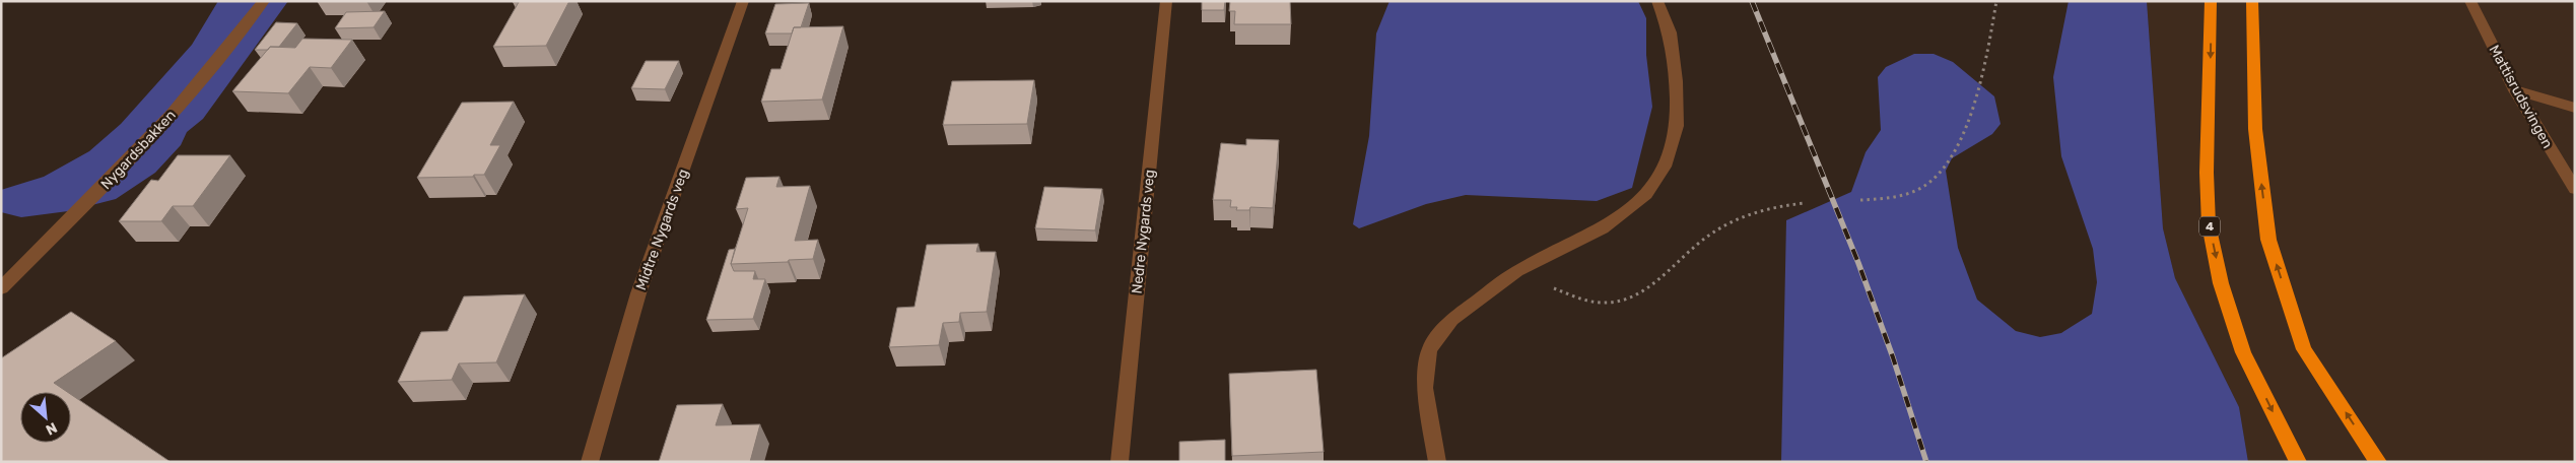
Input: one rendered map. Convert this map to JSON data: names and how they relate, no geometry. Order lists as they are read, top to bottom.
{
  "streets": {
    "highway": ["4"],
    "street": [
      "Mattisrudsvingen",
      "Nygardsbakken",
      "Midtre Nygards veg",
      "Nedre Nygards veg"
    ]
  },
  "north": "bottom right"
}
